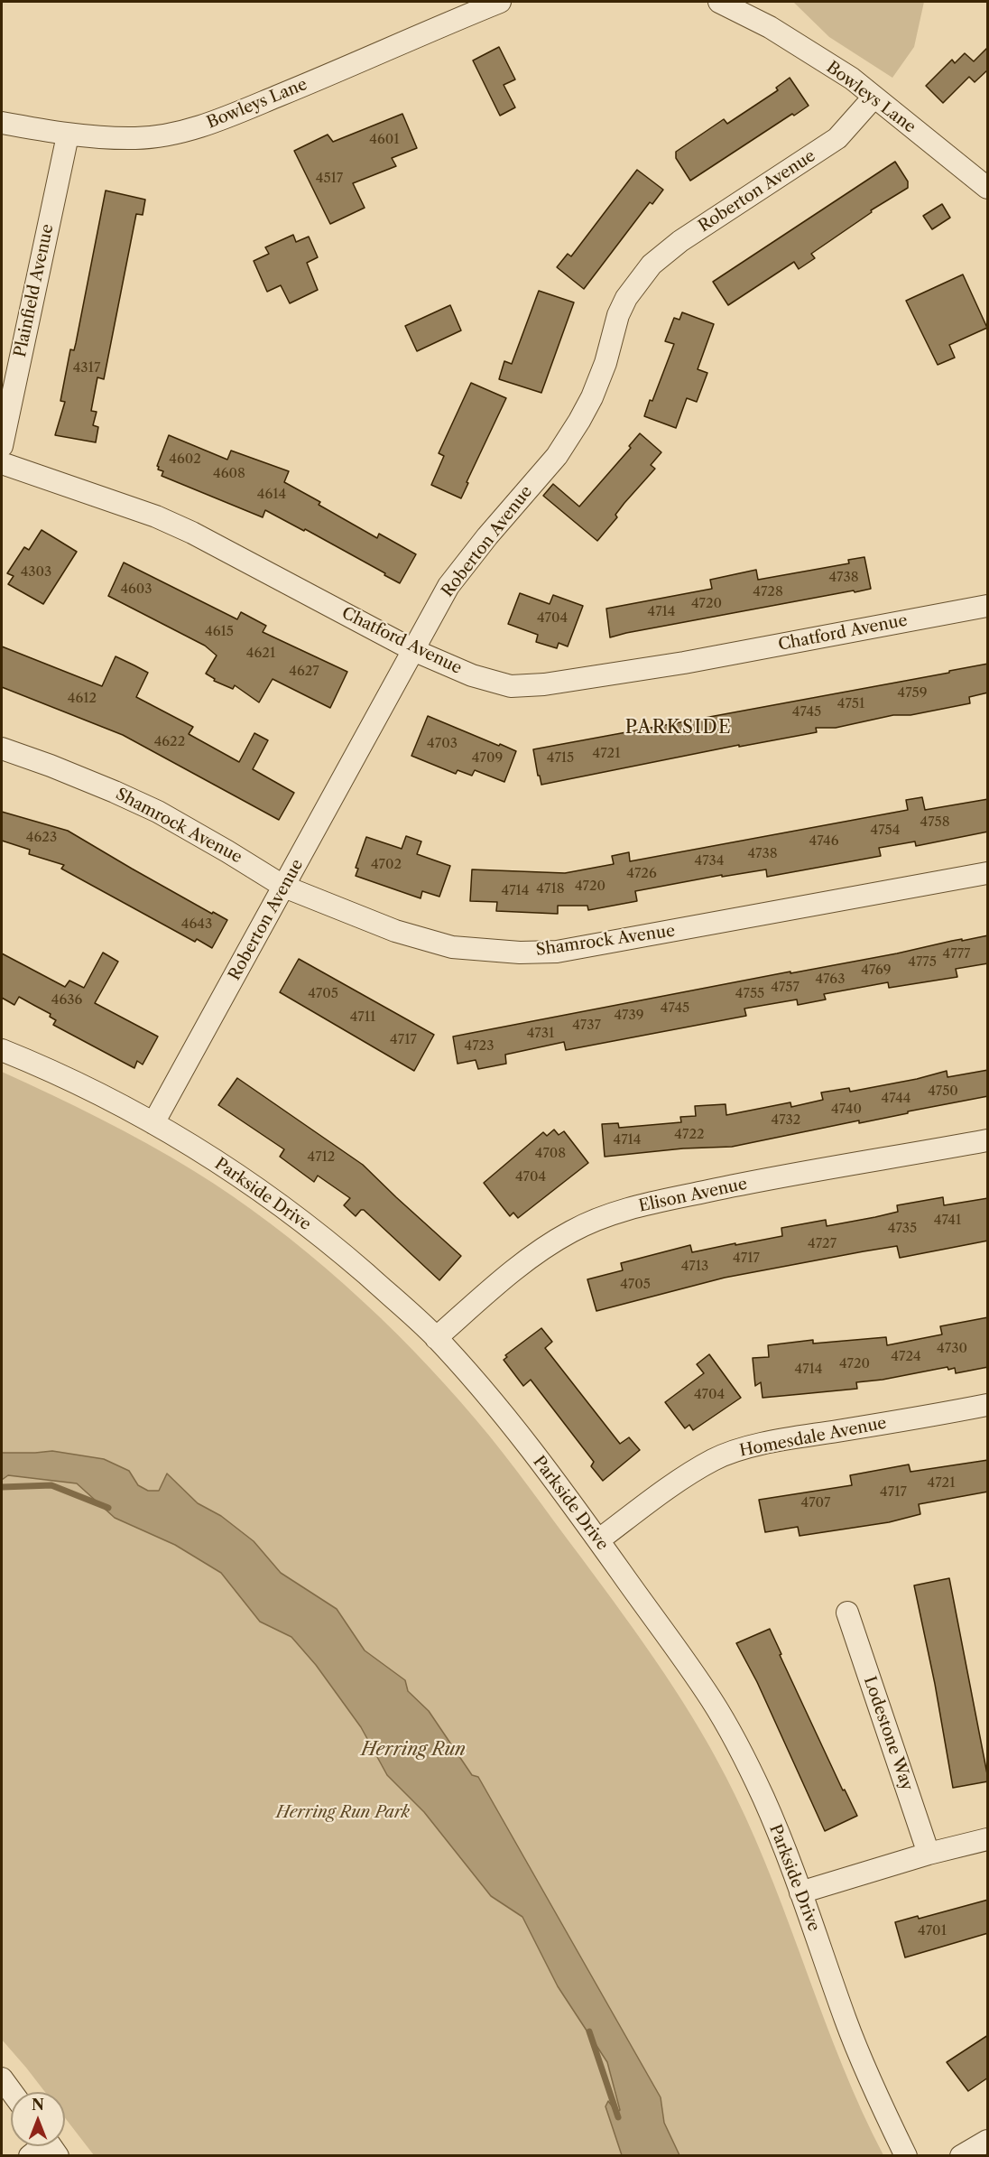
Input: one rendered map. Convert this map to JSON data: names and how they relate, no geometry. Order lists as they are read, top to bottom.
{
  "streets": {
    "street": [
      "Bowleys Lane",
      "Roberton Avenue",
      "Plainfield Avenue",
      "Chatford Avenue",
      "Shamrock Avenue",
      "Parkside Drive",
      "Elison Avenue",
      "Homesdale Avenue",
      "Lodestone Way"
    ]
  },
  "crossings": [
    ["Bowleys Lane", "Roberton Avenue"],
    ["Bowleys Lane", "Plainfield Avenue"],
    ["Roberton Avenue", "Chatford Avenue"],
    ["Roberton Avenue", "Shamrock Avenue"],
    ["Roberton Avenue", "Parkside Drive"],
    ["Parkside Drive", "Elison Avenue"],
    ["Parkside Drive", "Homesdale Avenue"]
  ],
  "districts": ["PARKSIDE"],
  "water": ["Herring Run"],
  "parks": ["Herring Run Park"],
  "house_numbers": [
    "4601",
    "4517",
    "4317",
    "4602",
    "4608",
    "4614",
    "4303",
    "4738",
    "4603",
    "4728",
    "4720",
    "4714",
    "4704",
    "4615",
    "4621",
    "4627",
    "4759",
    "4612",
    "4751",
    "4745",
    "4622",
    "4703",
    "4721",
    "4709",
    "4715",
    "4758",
    "4754",
    "4623",
    "4746",
    "4738",
    "4734",
    "4702",
    "4726",
    "4720",
    "4718",
    "4714",
    "4643",
    "4777",
    "4775",
    "4769",
    "4763",
    "4757",
    "4705",
    "4755",
    "4636",
    "4745",
    "4739",
    "4711",
    "4737",
    "4731",
    "4717",
    "4723",
    "4750",
    "4744",
    "4740",
    "4732",
    "4722",
    "4714",
    "4708",
    "4712",
    "4704",
    "4741",
    "4735",
    "4727",
    "4717",
    "4713",
    "4705",
    "4730",
    "4724",
    "4720",
    "4714",
    "4704",
    "4721",
    "4717",
    "4707",
    "4701"
  ],
  "north": "top"
}
